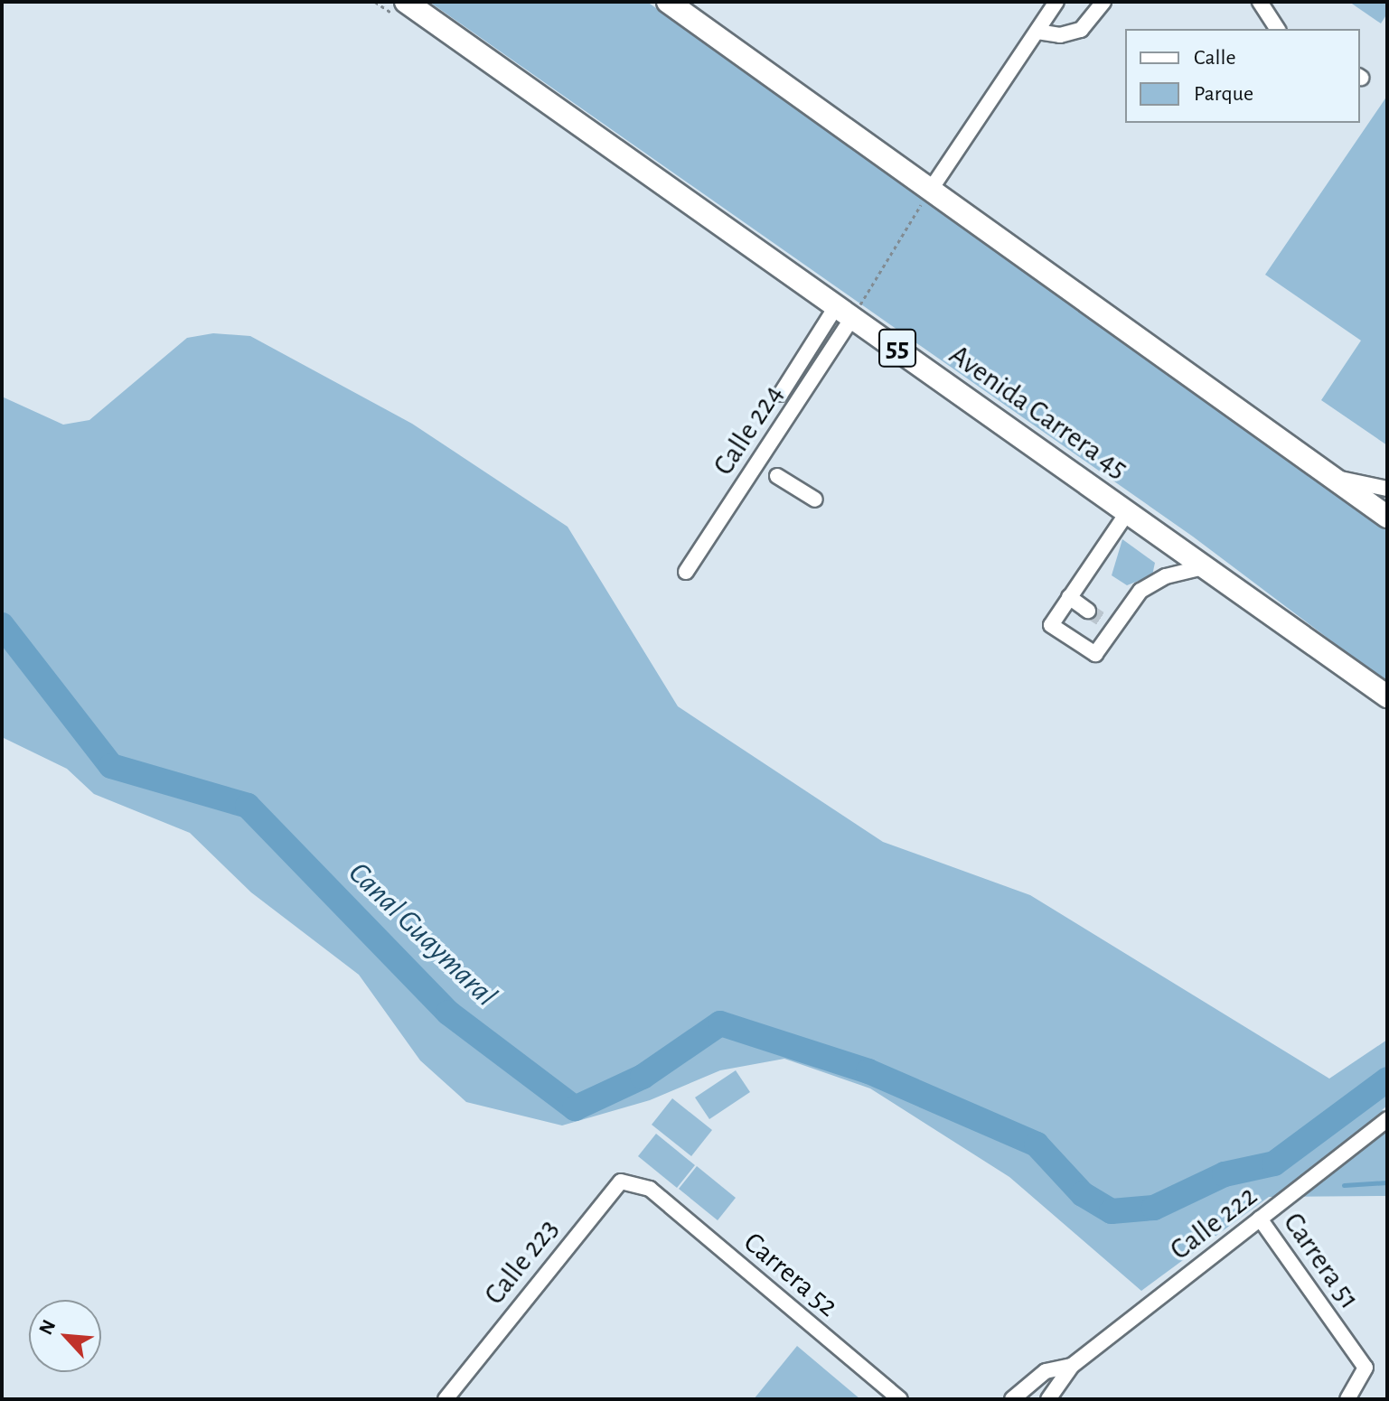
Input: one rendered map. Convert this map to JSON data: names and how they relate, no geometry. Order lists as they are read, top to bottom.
{
  "streets": {
    "highway": ["55", "Avenida Carrera 45"],
    "street": [
      "Calle 224",
      "Calle 222",
      "Carrera 51",
      "Calle 223",
      "Carrera 52"
    ]
  },
  "crossings": [
    ["Avenida Carrera 45", "Calle 224"],
    ["Calle 222", "Carrera 51"],
    ["Calle 223", "Carrera 52"]
  ],
  "water": ["Canal Guaymaral"],
  "legend": ["Calle", "Parque"],
  "north": "top left"
}
